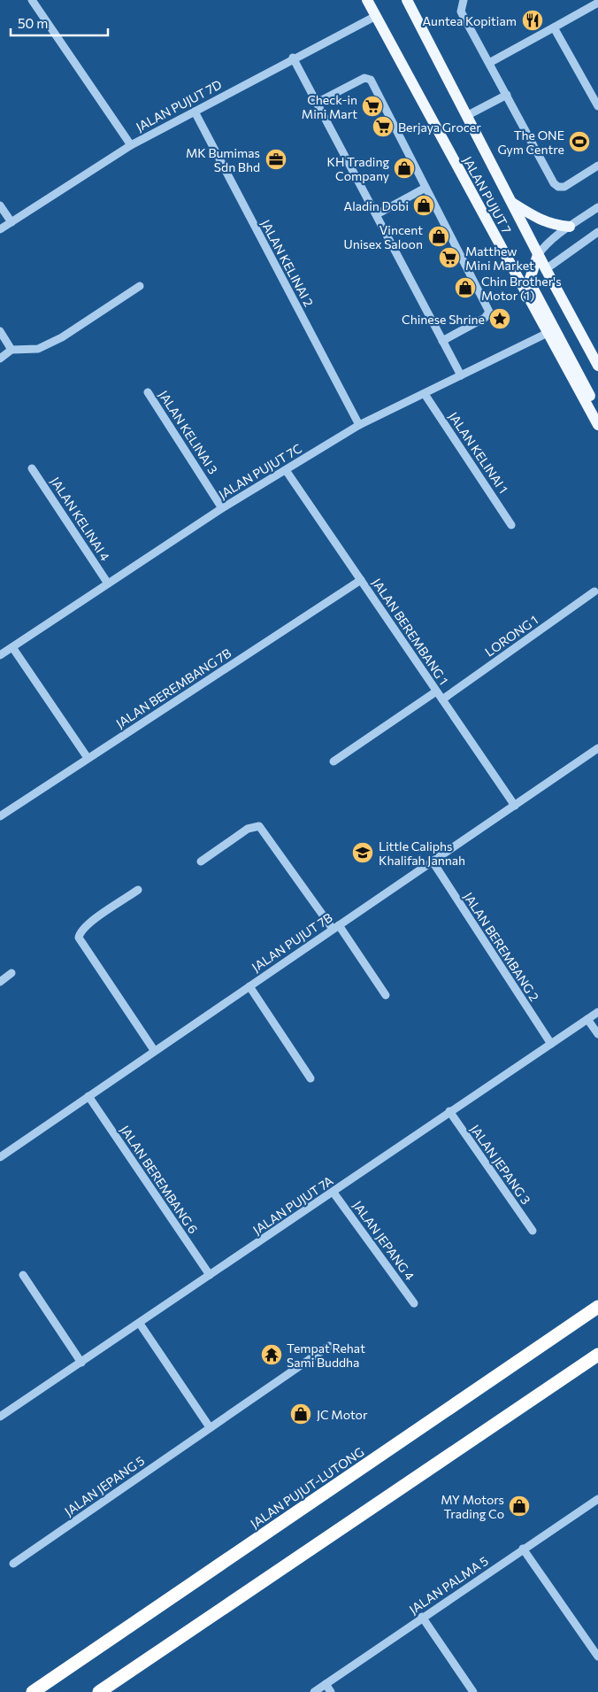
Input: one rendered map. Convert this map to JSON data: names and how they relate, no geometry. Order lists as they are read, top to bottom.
{
  "streets": {
    "highway": ["JALAN PUJUT-LUTONG"],
    "main road": ["JALAN PUJUT 7"],
    "street": [
      "JALAN PUJUT 7D",
      "JALAN KELINAI 2",
      "JALAN KELINAI 3",
      "JALAN KELINAI 1",
      "JALAN PUJUT 7C",
      "JALAN KELINAI 4",
      "JALAN BEREMBANG 1",
      "LORONG 1",
      "JALAN BEREMBANG 7B",
      "JALAN PUJUT 7B",
      "JALAN BEREMBANG 2",
      "JALAN JEPANG 3",
      "JALAN BEREMBANG 6",
      "JALAN PUJUT 7A",
      "JALAN JEPANG 4",
      "JALAN JEPANG 5",
      "JALAN PALMA 5"
    ]
  },
  "crossings": [
    ["JALAN PUJUT 7D", "JALAN PUJUT 7"],
    ["JALAN PUJUT 7D", "JALAN KELINAI 2"],
    ["JALAN PUJUT 7", "JALAN PUJUT 7C"],
    ["JALAN KELINAI 2", "JALAN PUJUT 7C"],
    ["JALAN KELINAI 3", "JALAN PUJUT 7C"],
    ["JALAN KELINAI 1", "JALAN PUJUT 7C"],
    ["JALAN PUJUT 7C", "JALAN KELINAI 4"],
    ["JALAN PUJUT 7C", "JALAN BEREMBANG 1"],
    ["JALAN BEREMBANG 1", "LORONG 1"],
    ["JALAN BEREMBANG 1", "JALAN BEREMBANG 7B"],
    ["JALAN BEREMBANG 1", "JALAN PUJUT 7B"],
    ["JALAN PUJUT 7B", "JALAN BEREMBANG 2"],
    ["JALAN PUJUT 7B", "JALAN BEREMBANG 6"],
    ["JALAN BEREMBANG 2", "JALAN PUJUT 7A"],
    ["JALAN JEPANG 3", "JALAN PUJUT 7A"],
    ["JALAN BEREMBANG 6", "JALAN PUJUT 7A"],
    ["JALAN PUJUT 7A", "JALAN JEPANG 4"]
  ],
  "places": {
    "restaurant": ["Auntea Kopitiam"],
    "supermarket": ["Check-in Mini Mart", "Berjaya Grocer", "Matthew Mini Market"],
    "sports": ["The ONE Gym Centre"],
    "office": ["MK Bumimas Sdn Bhd"],
    "shop": [
      "KH Trading Company",
      "Aladin Dobi",
      "Vincent Unisex Saloon",
      "Chin Brother's Motor (1)",
      "JC Motor",
      "MY Motors Trading Co"
    ],
    "place": ["Chinese Shrine"],
    "school or university": ["Little Caliphs Khalifah Jannah"],
    "temple": ["Tempat Rehat Sami Buddha"]
  },
  "scale_bar": "50 m"
}
